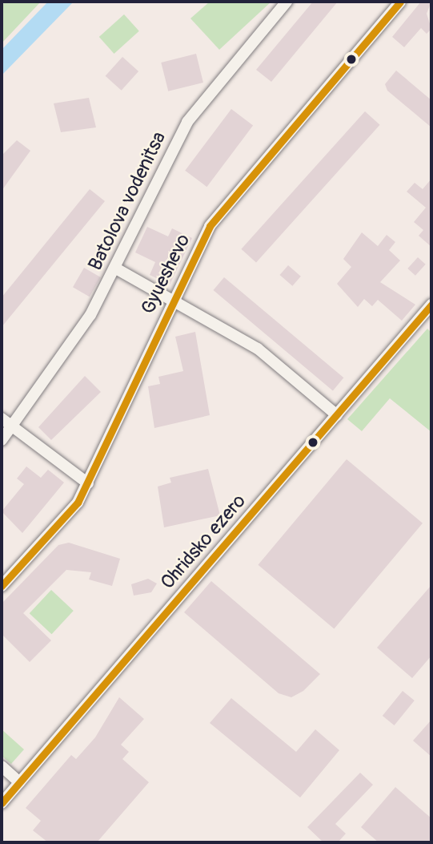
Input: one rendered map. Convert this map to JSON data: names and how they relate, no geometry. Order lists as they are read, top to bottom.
{
  "streets": {
    "street": ["Batolova vodenitsa", "Gyueshevo", "Ohridsko ezero"]
  }
}
